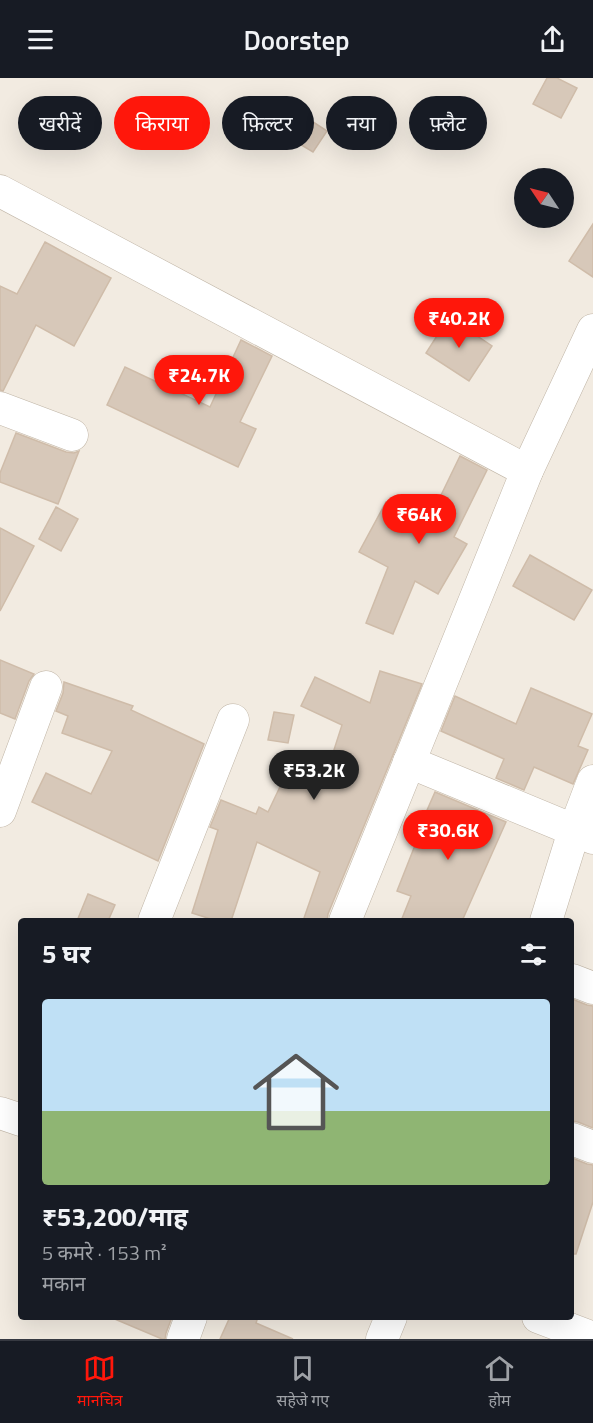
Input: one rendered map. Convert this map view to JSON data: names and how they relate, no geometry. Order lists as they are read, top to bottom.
{
  "north": "top left",
  "page": {
    "header": "Doorstep",
    "chip": [
      "खरीदें",
      "किराया",
      "फ़िल्टर",
      "नया",
      "फ़्लैट"
    ],
    "price": [
      "₹40.2K",
      "₹24.7K",
      "₹64K",
      "₹53.2K",
      "₹30.6K"
    ],
    "heading": "5 घर",
    "list": [
      {
        "name": "₹53,200/माह",
        "note": "5 कमरे · 153 m² · मकान"
      }
    ],
    "tabs": ["मानचित्र", "सहेजे गए", "होम"]
  }
}
